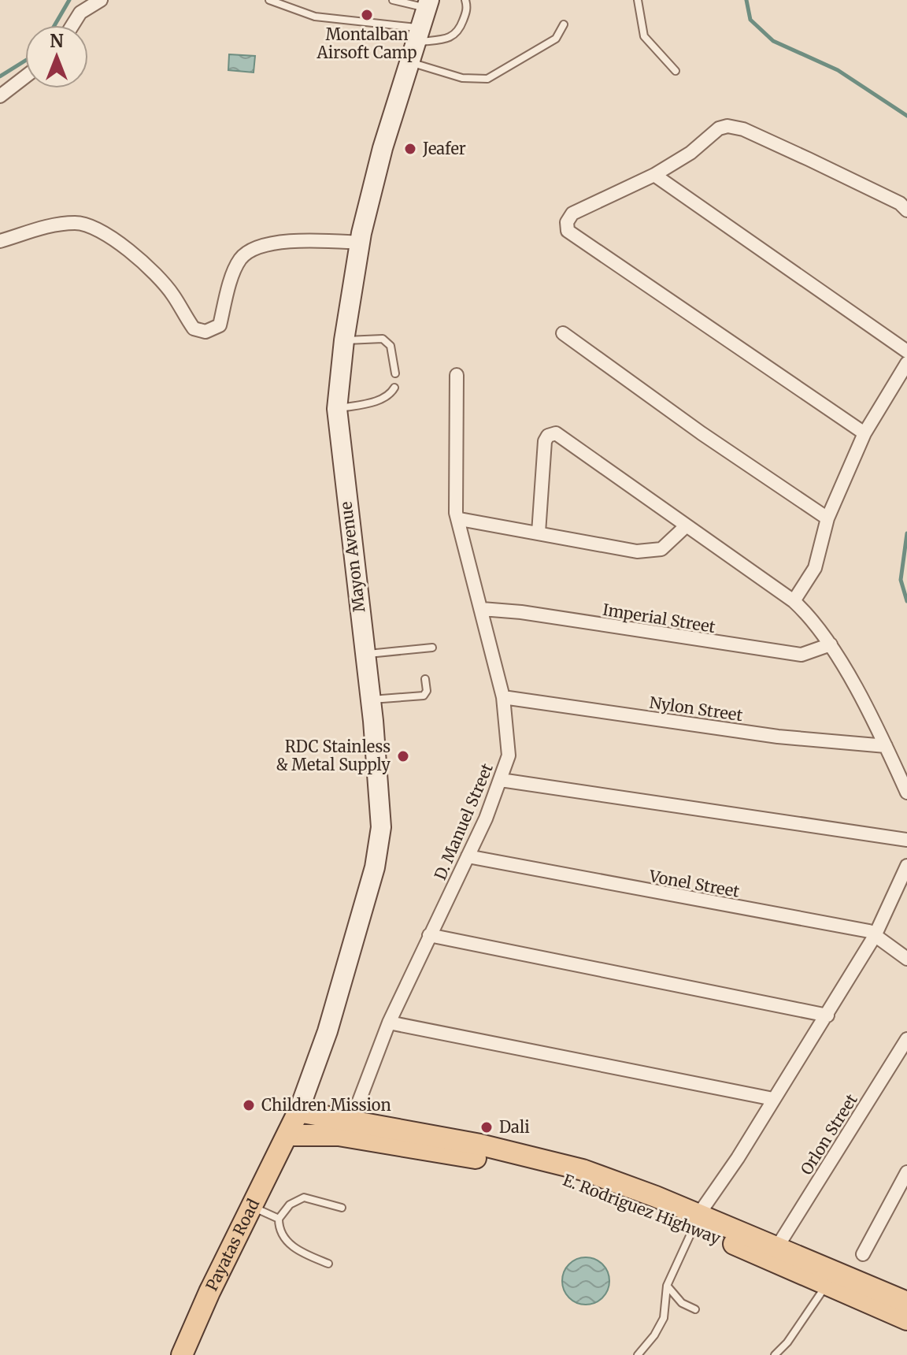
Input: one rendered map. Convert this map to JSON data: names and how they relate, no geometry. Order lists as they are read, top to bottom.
{
  "streets": {
    "main road": ["Mayon Avenue", "E. Rodriguez Highway", "Payatas Road"],
    "street": [
      "Imperial Street",
      "Nylon Street",
      "D. Manuel Street",
      "Vonel Street",
      "Orlon Street"
    ]
  },
  "crossings": [
    ["Mayon Avenue", "E. Rodriguez Highway"],
    ["Mayon Avenue", "Payatas Road"],
    ["Imperial Street", "D. Manuel Street"],
    ["Nylon Street", "D. Manuel Street"],
    ["D. Manuel Street", "Vonel Street"],
    ["D. Manuel Street", "E. Rodriguez Highway"],
    ["Orlon Street", "E. Rodriguez Highway"],
    ["E. Rodriguez Highway", "Payatas Road"]
  ],
  "places": [
    "Montalban Airsoft Camp",
    "Jeafer",
    "RDC Stainless & Metal Supply",
    "Children Mission",
    "Dali"
  ],
  "north": "top"
}
